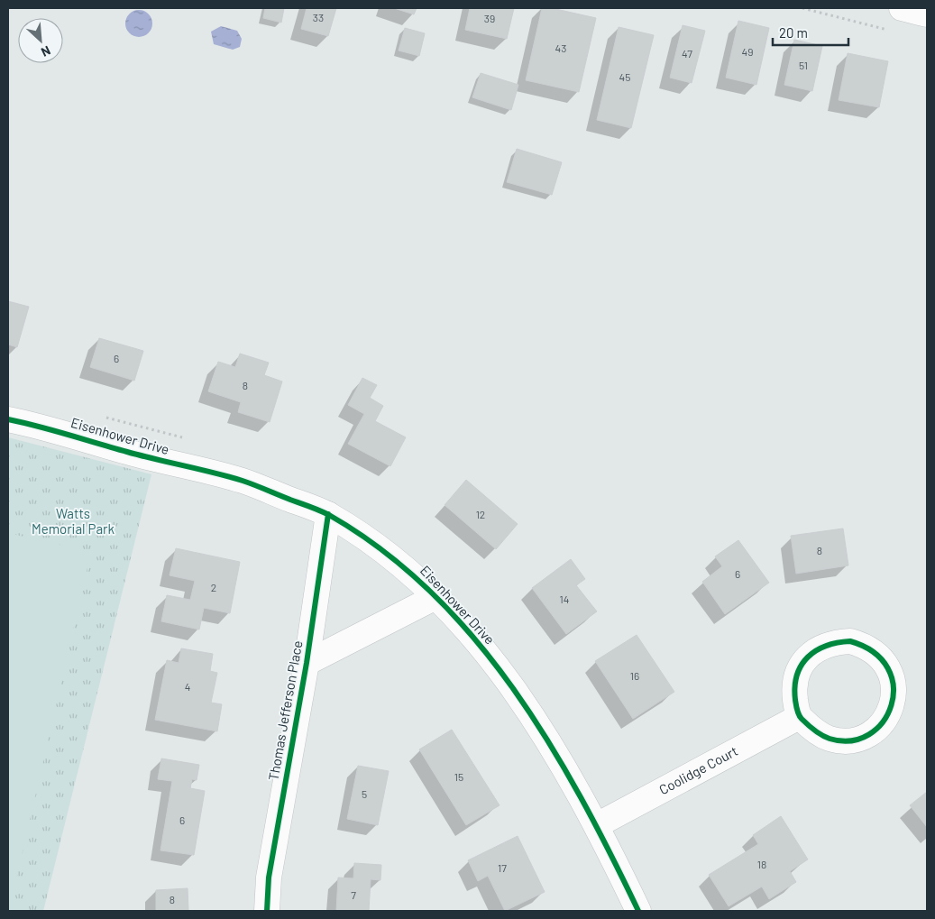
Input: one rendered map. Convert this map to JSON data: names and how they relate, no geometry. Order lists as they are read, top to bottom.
{
  "streets": {
    "street": ["Eisenhower Drive", "Thomas Jefferson Place", "Coolidge Court"]
  },
  "crossings": [
    ["Eisenhower Drive", "Thomas Jefferson Place"],
    ["Eisenhower Drive", "Coolidge Court"]
  ],
  "parks": ["Watts Memorial Park"],
  "house_numbers": [
    "33",
    "39",
    "43",
    "49",
    "47",
    "51",
    "45",
    "6",
    "8",
    "12",
    "8",
    "6",
    "2",
    "14",
    "16",
    "4",
    "15",
    "5",
    "6",
    "18",
    "17",
    "7",
    "8"
  ],
  "scale_bar": "20 m",
  "north": "bottom right"
}
